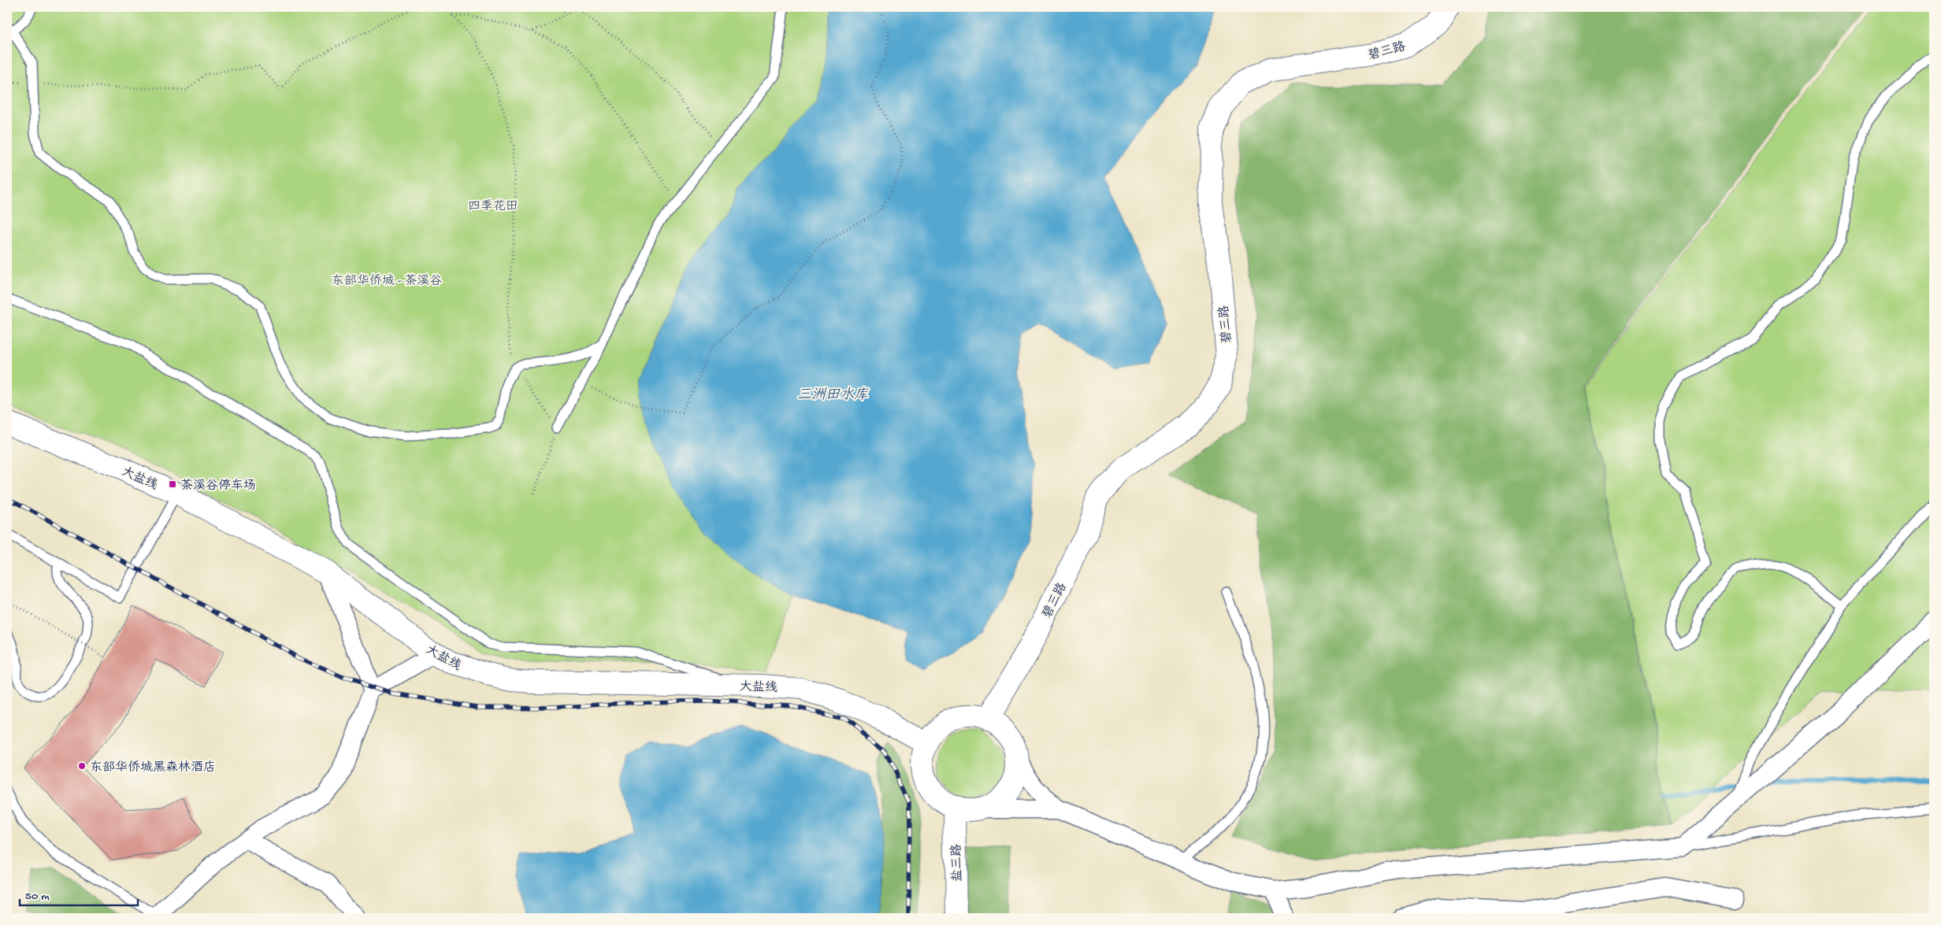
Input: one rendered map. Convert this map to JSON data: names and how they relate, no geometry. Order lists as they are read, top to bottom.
{
  "streets": {
    "main road": ["碧三路", "大盐线", "盐三路"]
  },
  "crossings": [
    ["碧三路", "大盐线"],
    ["碧三路", "盐三路"],
    ["大盐线", "盐三路"]
  ],
  "water": ["三洲田水库"],
  "parks": ["四季花田", "东部华侨城 - 茶溪谷"],
  "places": {
    "transit": ["茶溪谷停车场"],
    "other": ["东部华侨城黑森林酒店"]
  },
  "scale_bar": "50 m"
}
